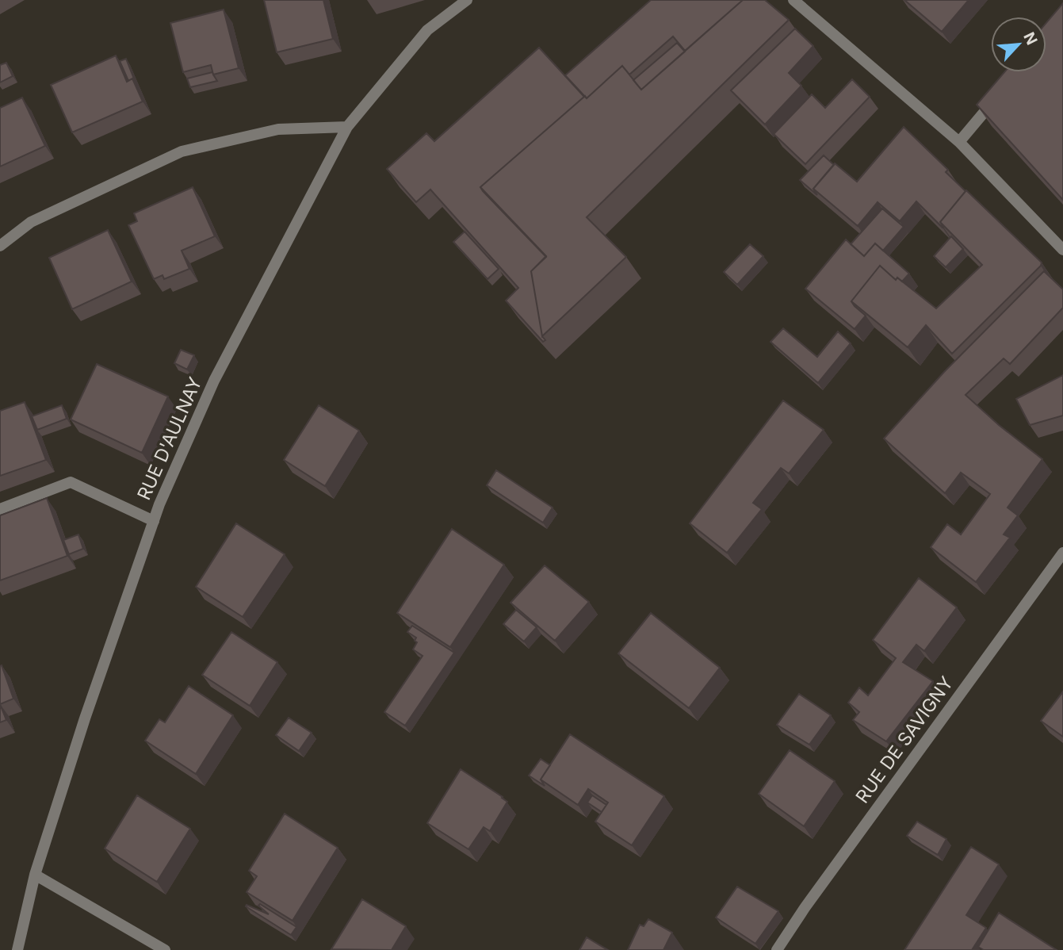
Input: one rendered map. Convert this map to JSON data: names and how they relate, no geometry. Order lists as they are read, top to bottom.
{
  "streets": {
    "street": ["RUE D'AULNAY", "RUE DE SAVIGNY"]
  },
  "north": "top right"
}
